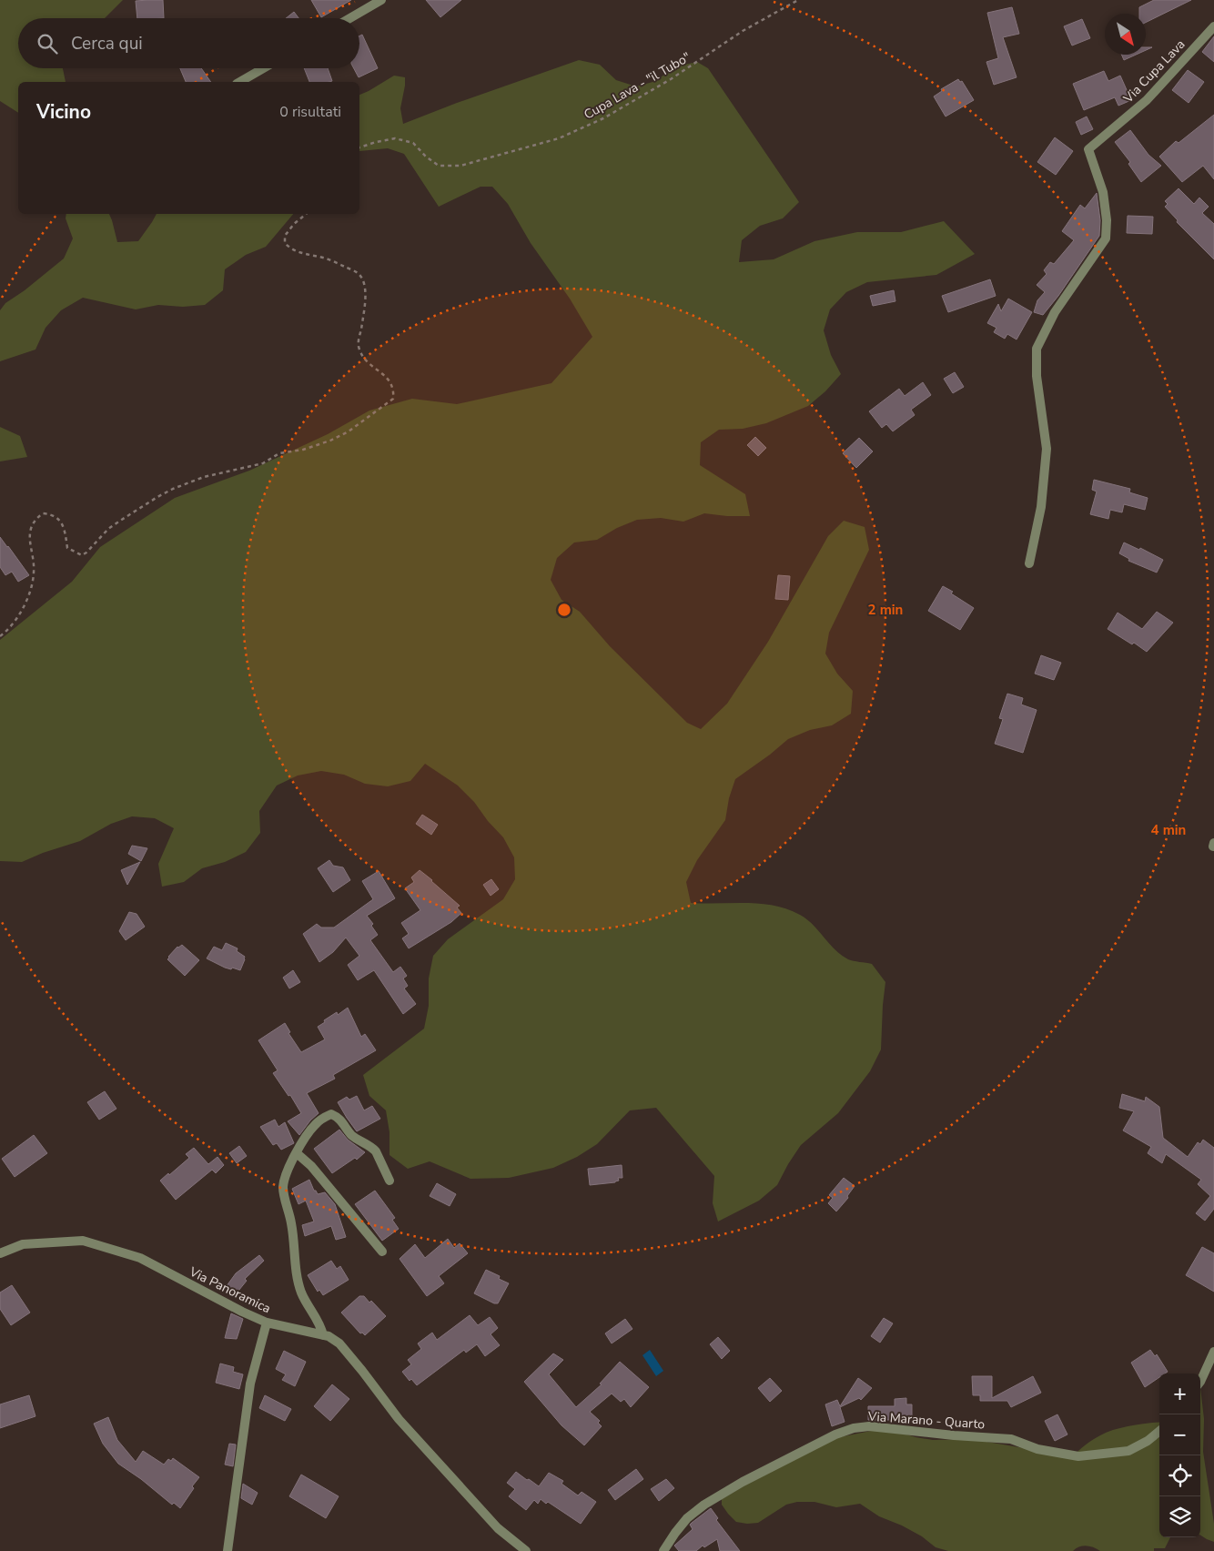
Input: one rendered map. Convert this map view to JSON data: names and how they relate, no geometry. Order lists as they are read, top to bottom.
{
  "streets": {
    "street": ["Via Cupa Lava", "Via Panoramica", "Via Marano - Quarto"],
    "path": ["Cupa Lava - \"il Tubo\""]
  },
  "north": "bottom right",
  "page": {
    "search": "Cerca qui",
    "heading": ["Vicino", "0 risultati"],
    "map_buttons": ["+", "−"]
  },
  "rings": ["2 min", "4 min"]
}
